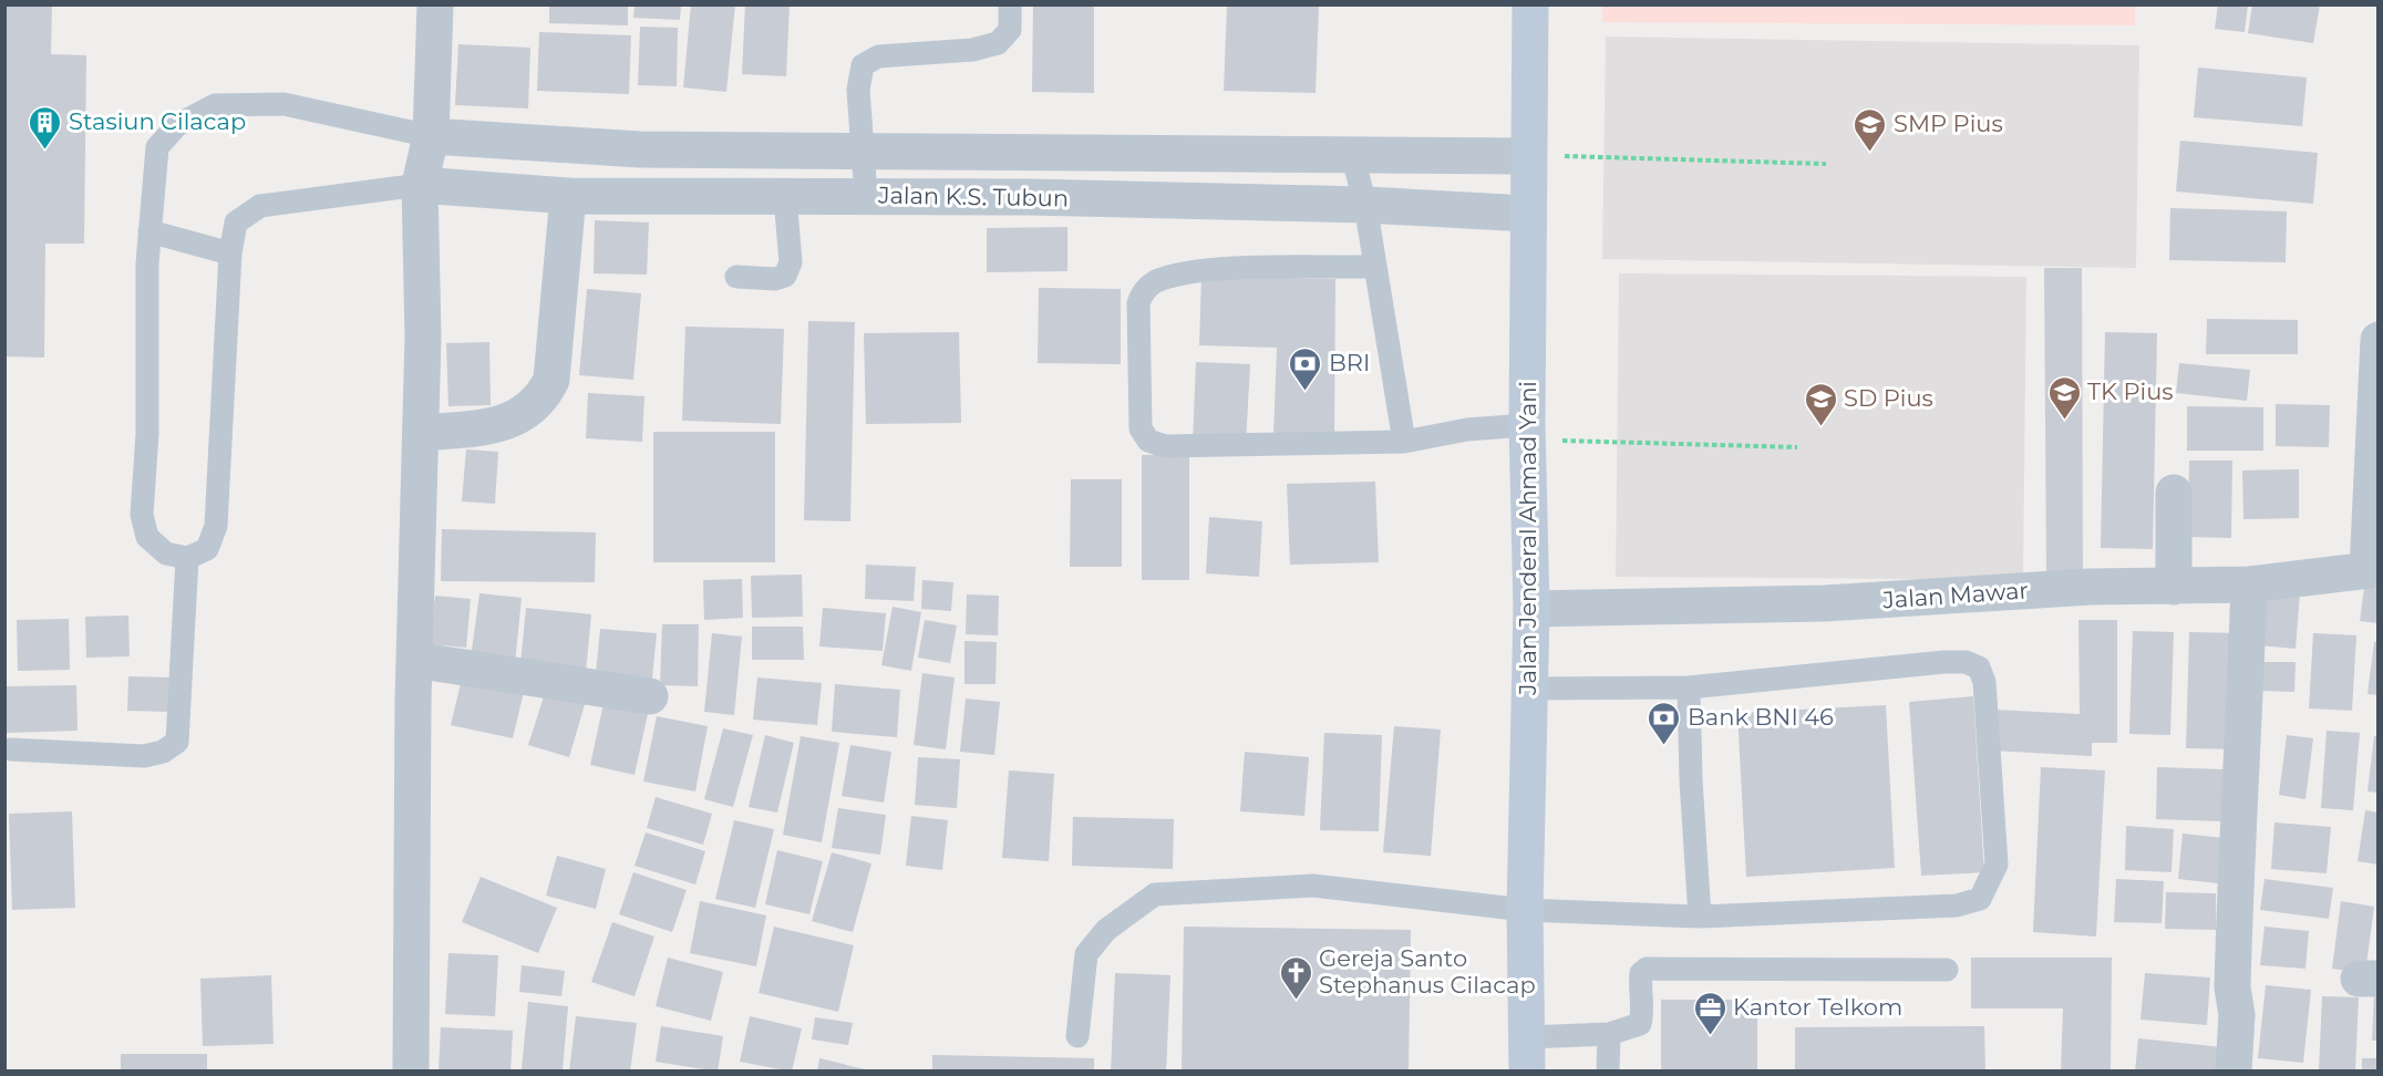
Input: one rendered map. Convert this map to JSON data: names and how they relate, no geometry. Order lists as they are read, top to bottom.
{
  "streets": {
    "main road": ["Jalan Jenderal Ahmad Yani"],
    "street": ["Jalan K.S. Tubun", "Jalan Mawar"]
  },
  "crossings": [
    ["Jalan K.S. Tubun", "Jalan Jenderal Ahmad Yani"],
    ["Jalan Jenderal Ahmad Yani", "Jalan Mawar"]
  ],
  "places": {
    "building": ["Stasiun Cilacap"],
    "school or university": ["SMP Pius", "TK Pius", "SD Pius"],
    "bank": ["BRI", "Bank BNI 46"],
    "church": ["Gereja Santo Stephanus Cilacap"],
    "office": ["Kantor Telkom"]
  }
}
